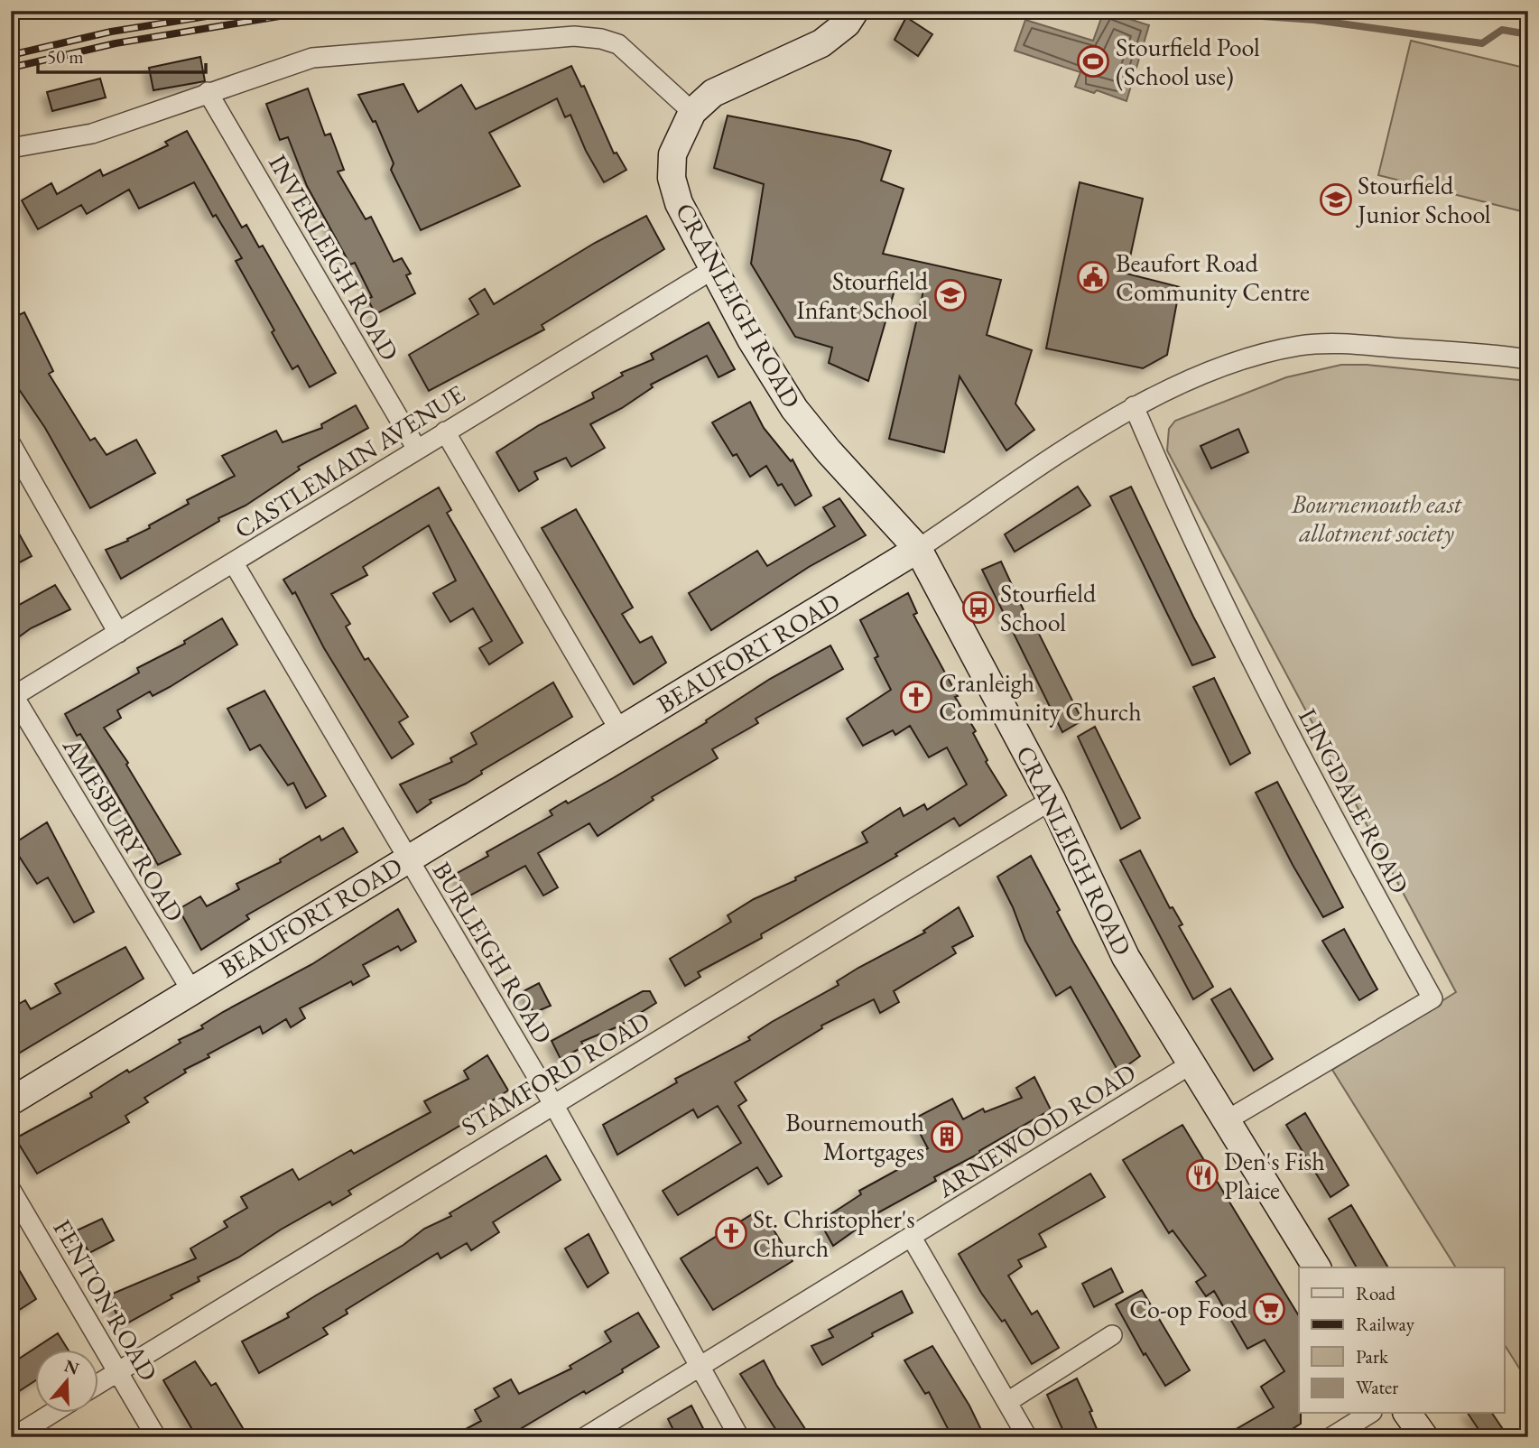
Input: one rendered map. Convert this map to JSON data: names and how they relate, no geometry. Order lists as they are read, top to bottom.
{
  "streets": {
    "street": [
      "INVERLEIGH ROAD",
      "CRANLEIGH ROAD",
      "CASTLEMAIN AVENUE",
      "BEAUFORT ROAD",
      "LINGDALE ROAD",
      "AMESBURY ROAD",
      "BURLEIGH ROAD",
      "STAMFORD ROAD",
      "ARNEWOOD ROAD",
      "FENTON ROAD"
    ]
  },
  "crossings": [
    ["INVERLEIGH ROAD", "CASTLEMAIN AVENUE"],
    ["CRANLEIGH ROAD", "CASTLEMAIN AVENUE"],
    ["CRANLEIGH ROAD", "BEAUFORT ROAD"],
    ["CRANLEIGH ROAD", "LINGDALE ROAD"],
    ["CRANLEIGH ROAD", "STAMFORD ROAD"],
    ["CRANLEIGH ROAD", "ARNEWOOD ROAD"],
    ["CASTLEMAIN AVENUE", "AMESBURY ROAD"],
    ["CASTLEMAIN AVENUE", "BURLEIGH ROAD"],
    ["BEAUFORT ROAD", "LINGDALE ROAD"],
    ["BEAUFORT ROAD", "AMESBURY ROAD"],
    ["BEAUFORT ROAD", "BURLEIGH ROAD"],
    ["BURLEIGH ROAD", "STAMFORD ROAD"],
    ["BURLEIGH ROAD", "ARNEWOOD ROAD"],
    ["STAMFORD ROAD", "FENTON ROAD"]
  ],
  "parks": ["Bournemouth east allotment society"],
  "places": {
    "sports": ["Stourfield Pool (School use)"],
    "school or university": ["Stourfield Junior School", "Stourfield Infant School"],
    "public building": ["Beaufort Road Community Centre"],
    "bus stop": ["Stourfield School"],
    "church": ["Cranleigh Community Church", "St. Christopher's Church"],
    "building": ["Bournemouth Mortgages"],
    "restaurant": ["Den's Fish Plaice"],
    "supermarket": ["Co-op Food"]
  },
  "legend": [
    "Road",
    "Railway",
    "Park",
    "Water"
  ],
  "scale_bar": "50 m",
  "north": "top"
}
